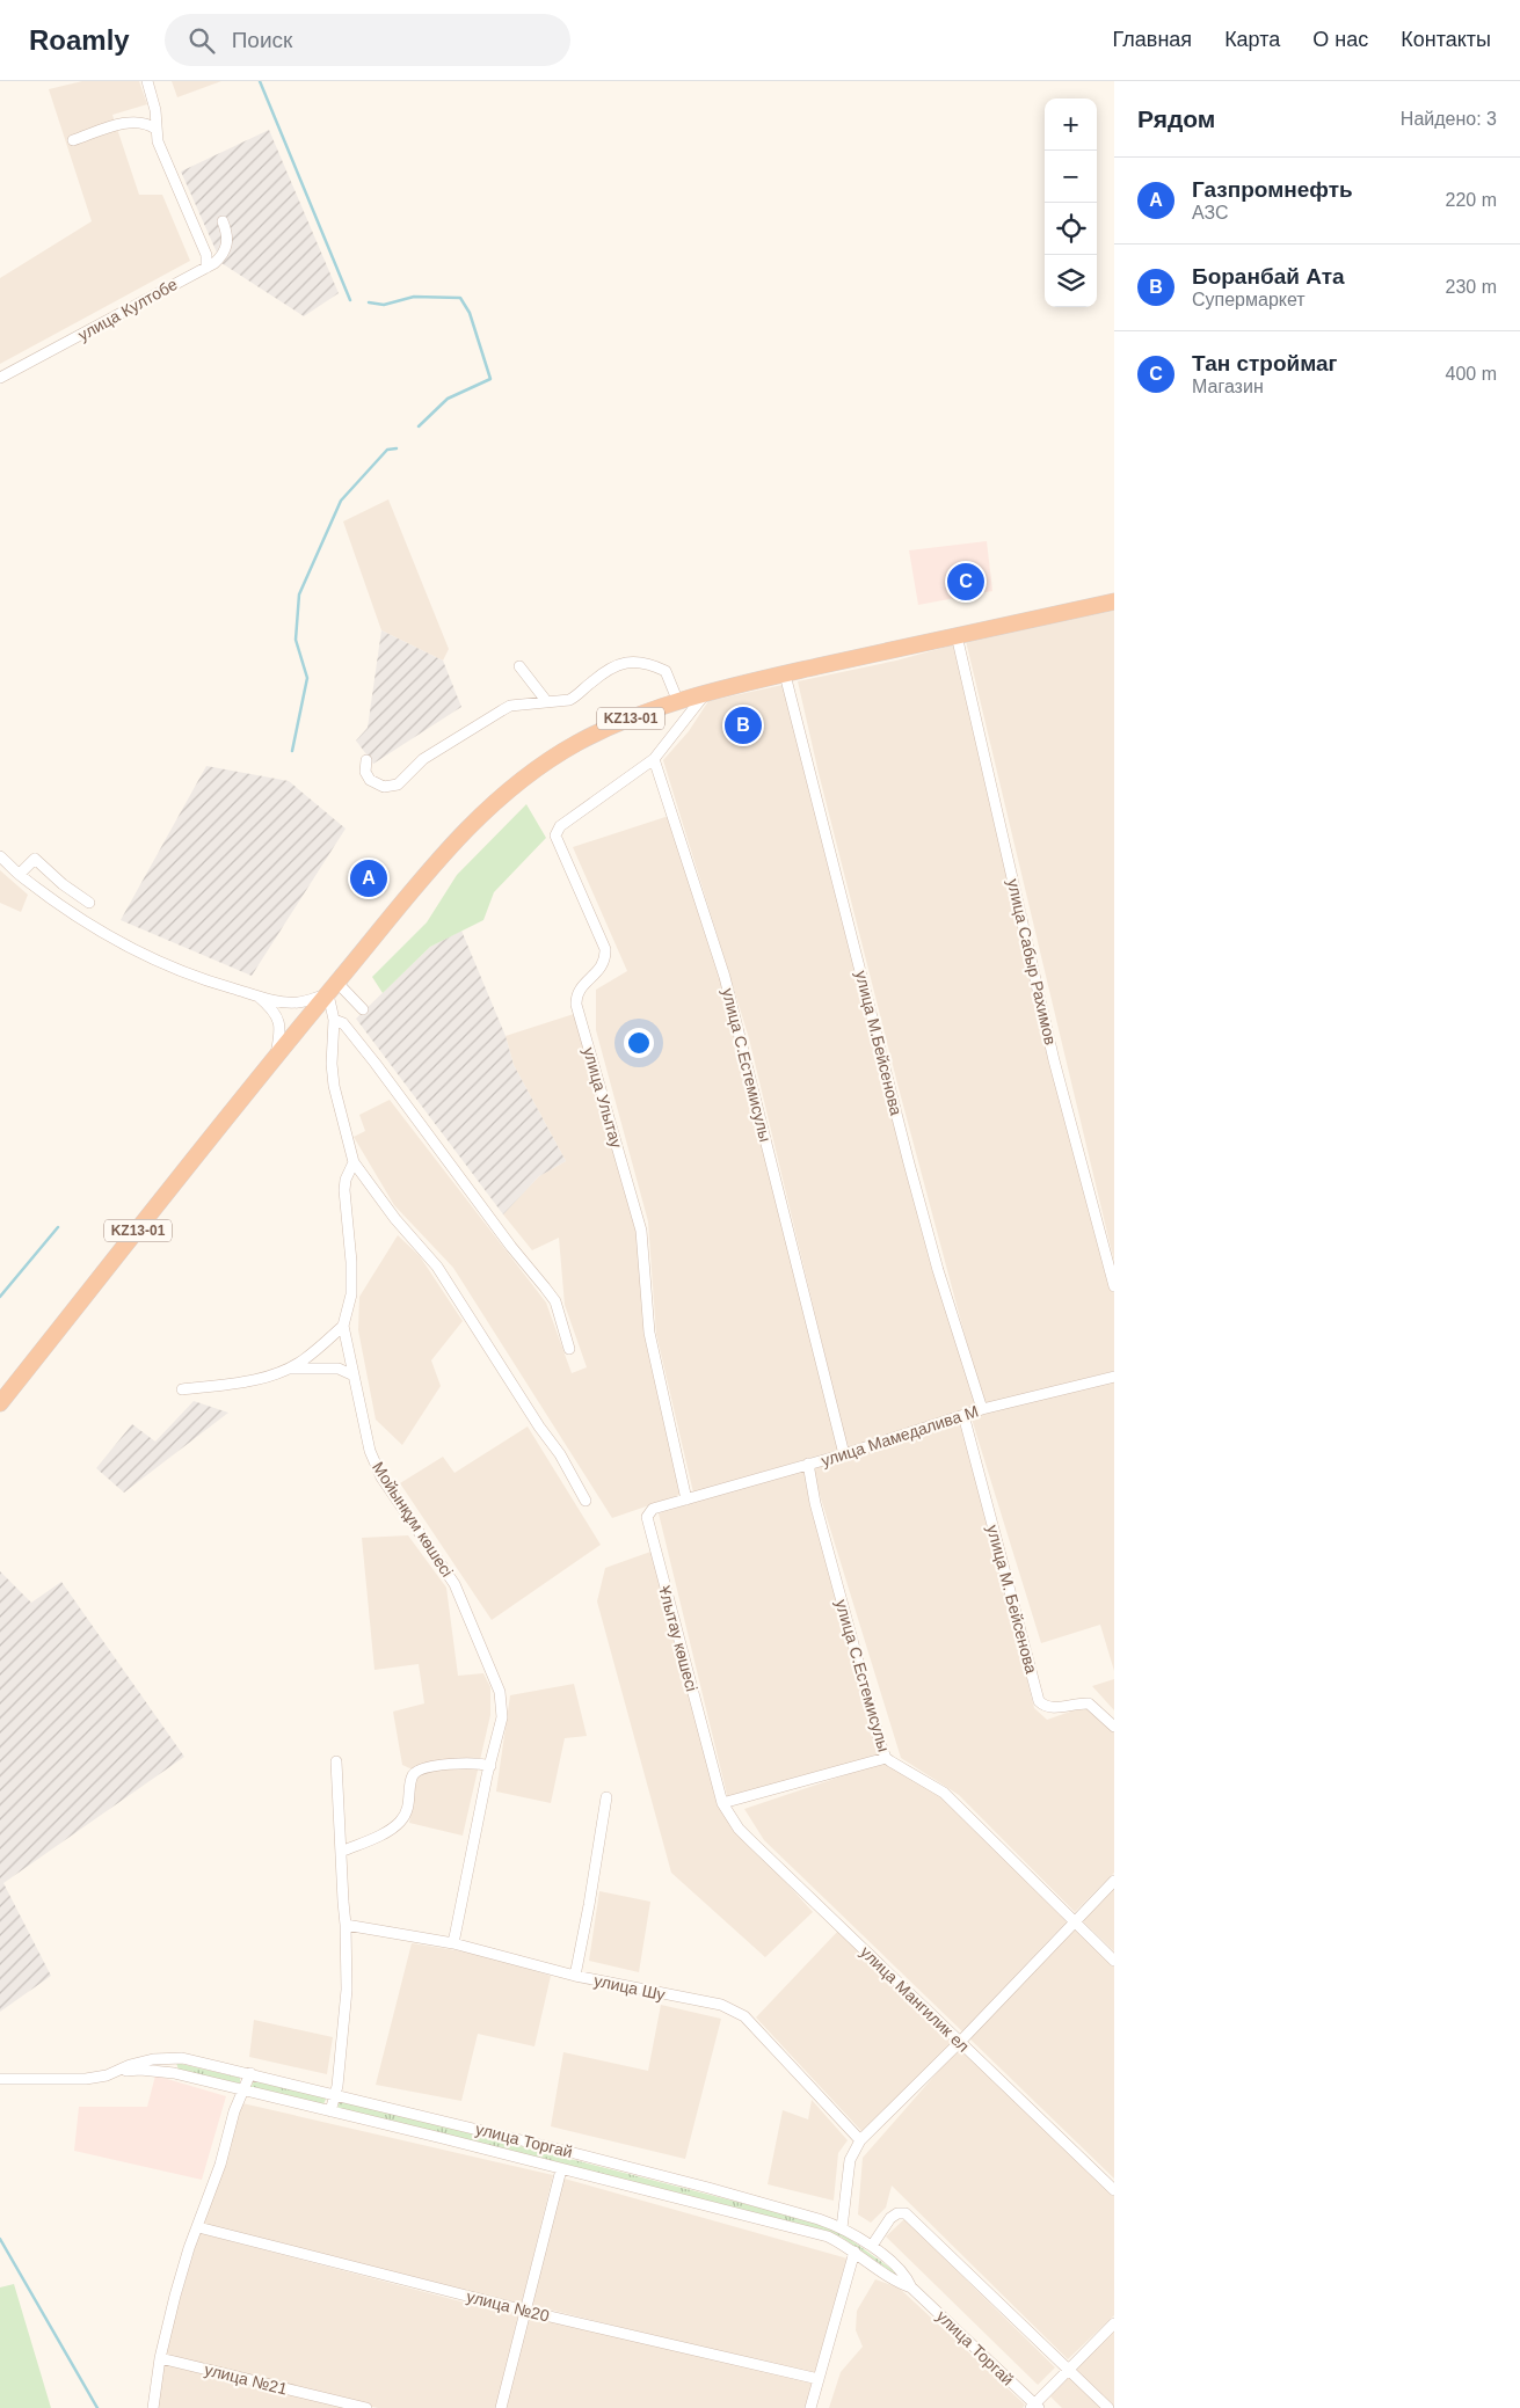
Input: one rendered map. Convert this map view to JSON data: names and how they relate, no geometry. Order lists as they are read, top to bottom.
{
  "streets": {
    "highway": ["KZ13-01"],
    "street": [
      "улица Култобе",
      "улица Сабыр Рахимов",
      "улица М.Бейсенова",
      "улица С.Естемисулы",
      "улица Улытау",
      "улица Мамедалива М",
      "Мойынқұм көшесі",
      "улица М. Бейсенова",
      "Ұлытау көшесі",
      "улица Шу",
      "улица Мангилик ел",
      "улица Торгай",
      "улица №20",
      "улица №21"
    ]
  },
  "crossings": [
    ["KZ13-01", "улица Сабыр Рахимов"],
    ["KZ13-01", "улица М.Бейсенова"],
    ["улица М.Бейсенова", "улица Мамедалива М"],
    ["улица С.Естемисулы", "улица Улытау"],
    ["улица С.Естемисулы", "улица Мамедалива М"],
    ["улица Улытау", "улица Мамедалива М"],
    ["улица Улытау", "Ұлытау көшесі"],
    ["улица Мамедалива М", "улица М. Бейсенова"],
    ["улица Мамедалива М", "Ұлытау көшесі"],
    ["Мойынқұм көшесі", "улица Шу"],
    ["Ұлытау көшесі", "улица Мангилик ел"]
  ],
  "page": {
    "header": "Roamly",
    "search": "Поиск",
    "nav": [
      "Главная",
      "Карта",
      "О нас",
      "Контакты"
    ],
    "heading": ["Рядом", "Найдено: 3"],
    "map_buttons": ["+", "−"],
    "list": [
      {
        "mark": "A",
        "name": "Газпромнефть",
        "note": "АЗС",
        "value": "220 m"
      },
      {
        "mark": "B",
        "name": "Боранбай Ата",
        "note": "Супермаркет",
        "value": "230 m"
      },
      {
        "mark": "C",
        "name": "Тан строймаг",
        "note": "Магазин",
        "value": "400 m"
      }
    ],
    "pins": ["C", "B", "A"]
  }
}
